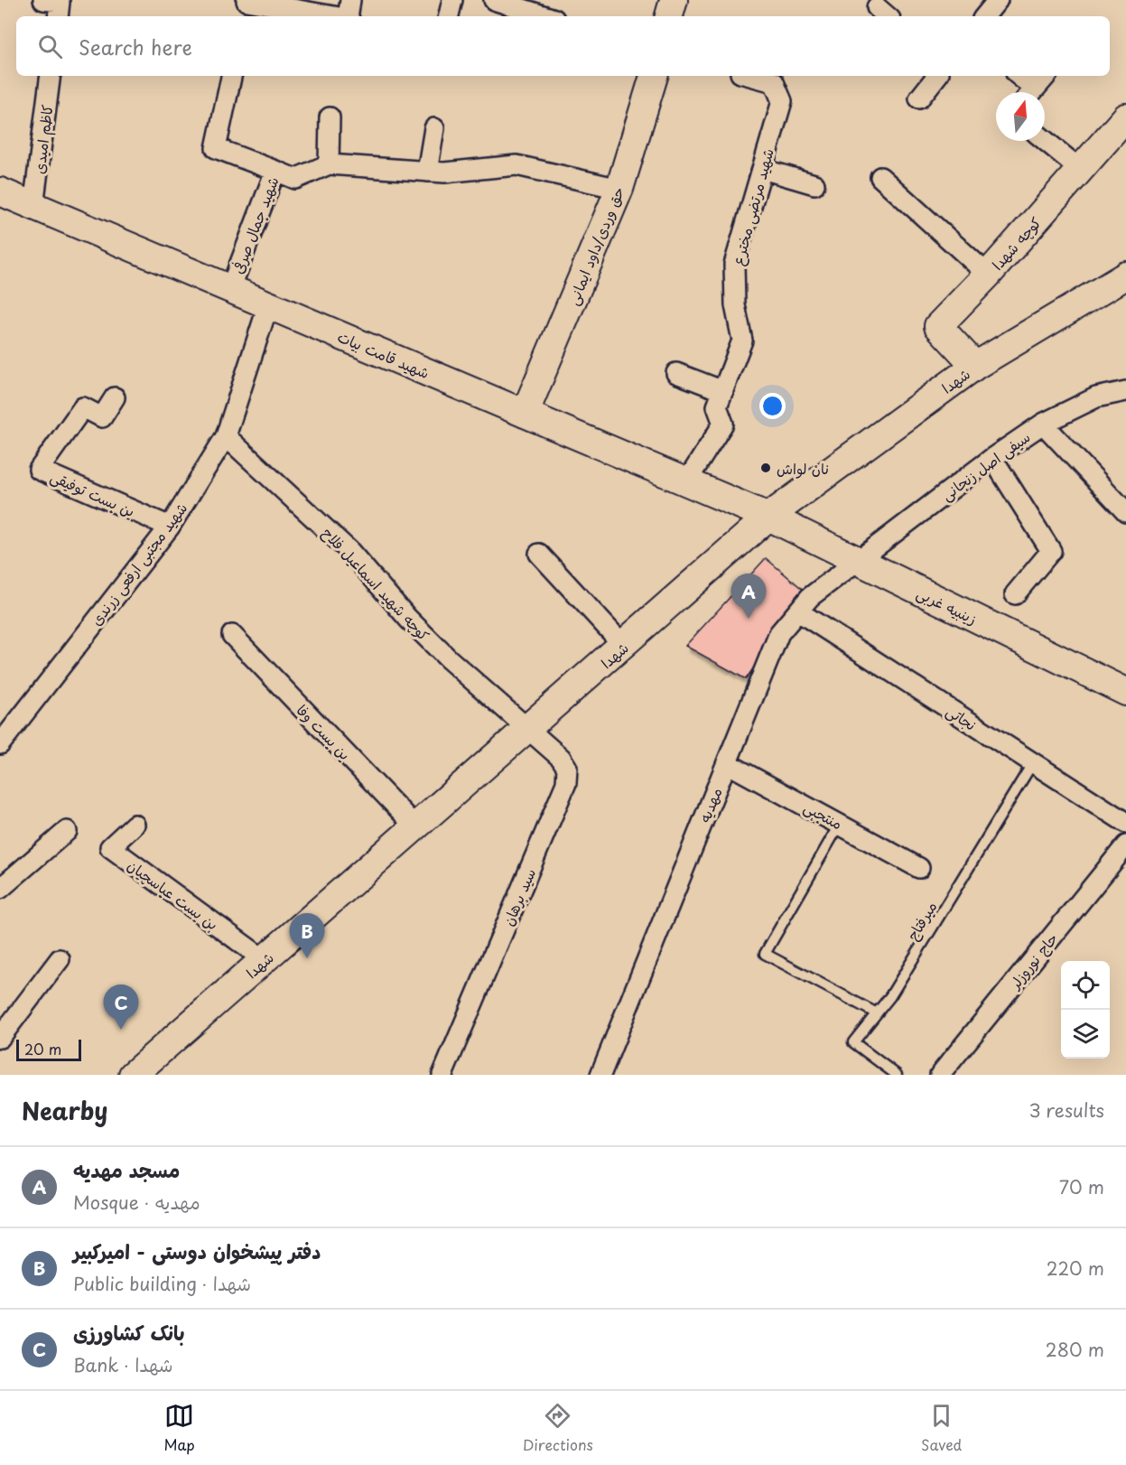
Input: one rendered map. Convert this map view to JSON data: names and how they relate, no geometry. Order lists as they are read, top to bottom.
{
  "streets": {
    "main road": [
      "کوچه شهدا",
      "حق وردی/داود ایمانی",
      "شهید قامت بیات",
      "شهدا",
      "زینبیه غربی"
    ],
    "street": [
      "کاظم امیدی",
      "شهید مرتضی مخترع",
      "شهید جمال صرفی",
      "سیفی اصل زنجانی",
      "بن بست توفیقی",
      "شهید مجتبی ارفعی زرندی",
      "کوچه شهید اسماعیل فلاح",
      "نجاتی",
      "بن بست وفا",
      "مهدیه",
      "منتجبی",
      "بن بست عباسچیان",
      "سید برهان",
      "حاج نوروزلر"
    ],
    "lane": ["میرفتاح"]
  },
  "crossings": [
    ["کاظم امیدی", "شهید قامت بیات"],
    ["شهید مرتضی مخترع", "شهید قامت بیات"],
    ["شهید جمال صرفی", "شهید قامت بیات"],
    ["کوچه شهدا", "شهدا"],
    ["حق وردی/داود ایمانی", "شهید قامت بیات"],
    ["شهید قامت بیات", "شهدا"],
    ["شهید قامت بیات", "شهید مجتبی ارفعی زرندی"],
    ["شهید قامت بیات", "زینبیه غربی"],
    ["شهدا", "کوچه شهید اسماعیل فلاح"],
    ["شهدا", "زینبیه غربی"],
    ["شهدا", "بن بست وفا"],
    ["شهدا", "بن بست عباسچیان"],
    ["شهدا", "سید برهان"],
    ["سیفی اصل زنجانی", "زینبیه غربی"],
    ["سیفی اصل زنجانی", "مهدیه"],
    ["بن بست توفیقی", "شهید مجتبی ارفعی زرندی"],
    ["شهید مجتبی ارفعی زرندی", "کوچه شهید اسماعیل فلاح"],
    ["کوچه شهید اسماعیل فلاح", "سید برهان"],
    ["زینبیه غربی", "مهدیه"],
    ["نجاتی", "مهدیه"],
    ["نجاتی", "میرفتاح"],
    ["مهدیه", "منتجبی"]
  ],
  "places": ["نان لواش"],
  "scale_bar": "20 m",
  "north": "top",
  "page": {
    "search": "Search here",
    "pins": ["A", "B", "C"],
    "scale": "20 m",
    "heading": ["Nearby", "3 results"],
    "list": [
      {
        "mark": "A",
        "name": "مسجد مهدیه",
        "note": "Mosque · مهدیه",
        "value": "70 m"
      },
      {
        "mark": "B",
        "name": "دفتر پیشخوان دوستی - امیرکبیر",
        "note": "Public building · شهدا",
        "value": "220 m"
      },
      {
        "mark": "C",
        "name": "بانک کشاورزی",
        "note": "Bank · شهدا",
        "value": "280 m"
      }
    ],
    "nav": ["Map", "Directions", "Saved"]
  }
}
